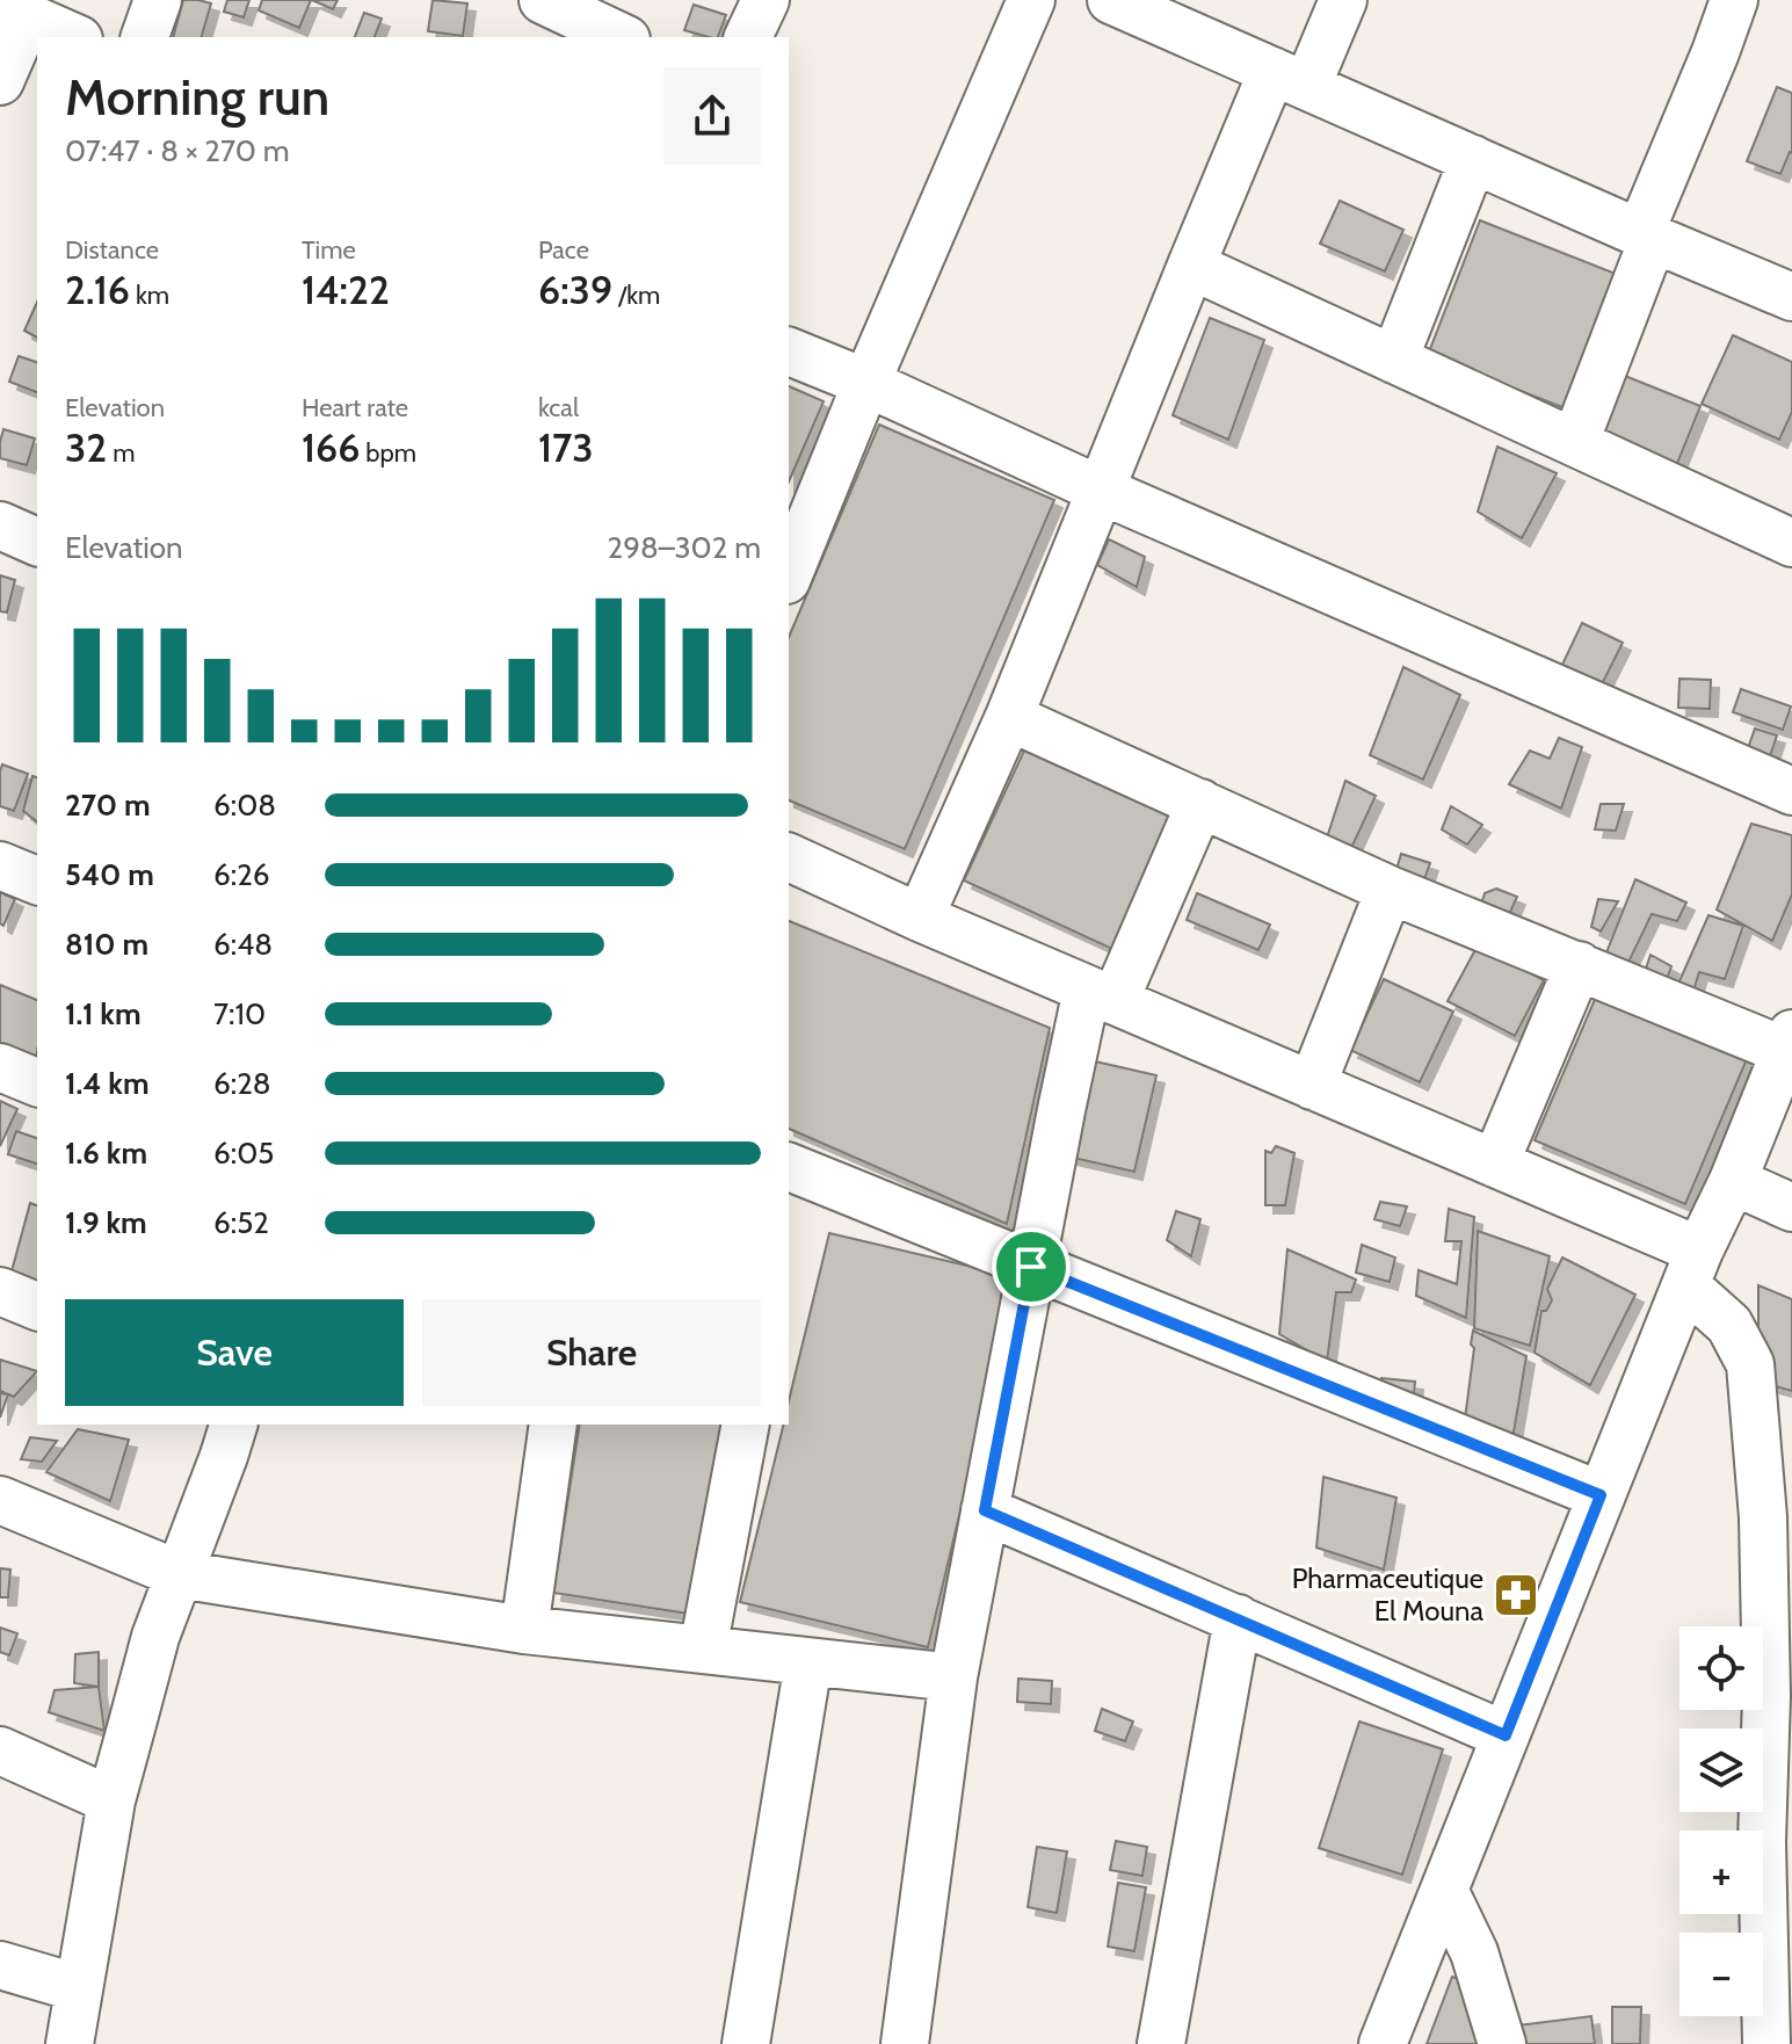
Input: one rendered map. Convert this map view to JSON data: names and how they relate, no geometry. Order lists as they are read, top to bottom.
{
  "places": {
    "pharmacy": ["Pharmaceutique El Mouna"]
  },
  "page": {
    "heading": ["Morning run", "07:47 · 8 × 270 m"],
    "stats": [
      ["Distance", "2.16 km"],
      ["Time", "14:22"],
      ["Pace", "6:39 /km"],
      ["Elevation", "32 m"],
      ["Heart rate", "166 bpm"],
      ["kcal", "173"]
    ],
    "chart": ["Elevation", "298–302 m"],
    "list": [
      {
        "name": "270 m",
        "note": "6:08"
      },
      {
        "name": "540 m",
        "note": "6:26"
      },
      {
        "name": "810 m",
        "note": "6:48"
      },
      {
        "name": "1.1 km",
        "note": "7:10"
      },
      {
        "name": "1.4 km",
        "note": "6:28"
      },
      {
        "name": "1.6 km",
        "note": "6:05"
      },
      {
        "name": "1.9 km",
        "note": "6:52"
      }
    ],
    "buttons": ["Save", "Share"],
    "map_buttons": ["+", "−"]
  }
}
